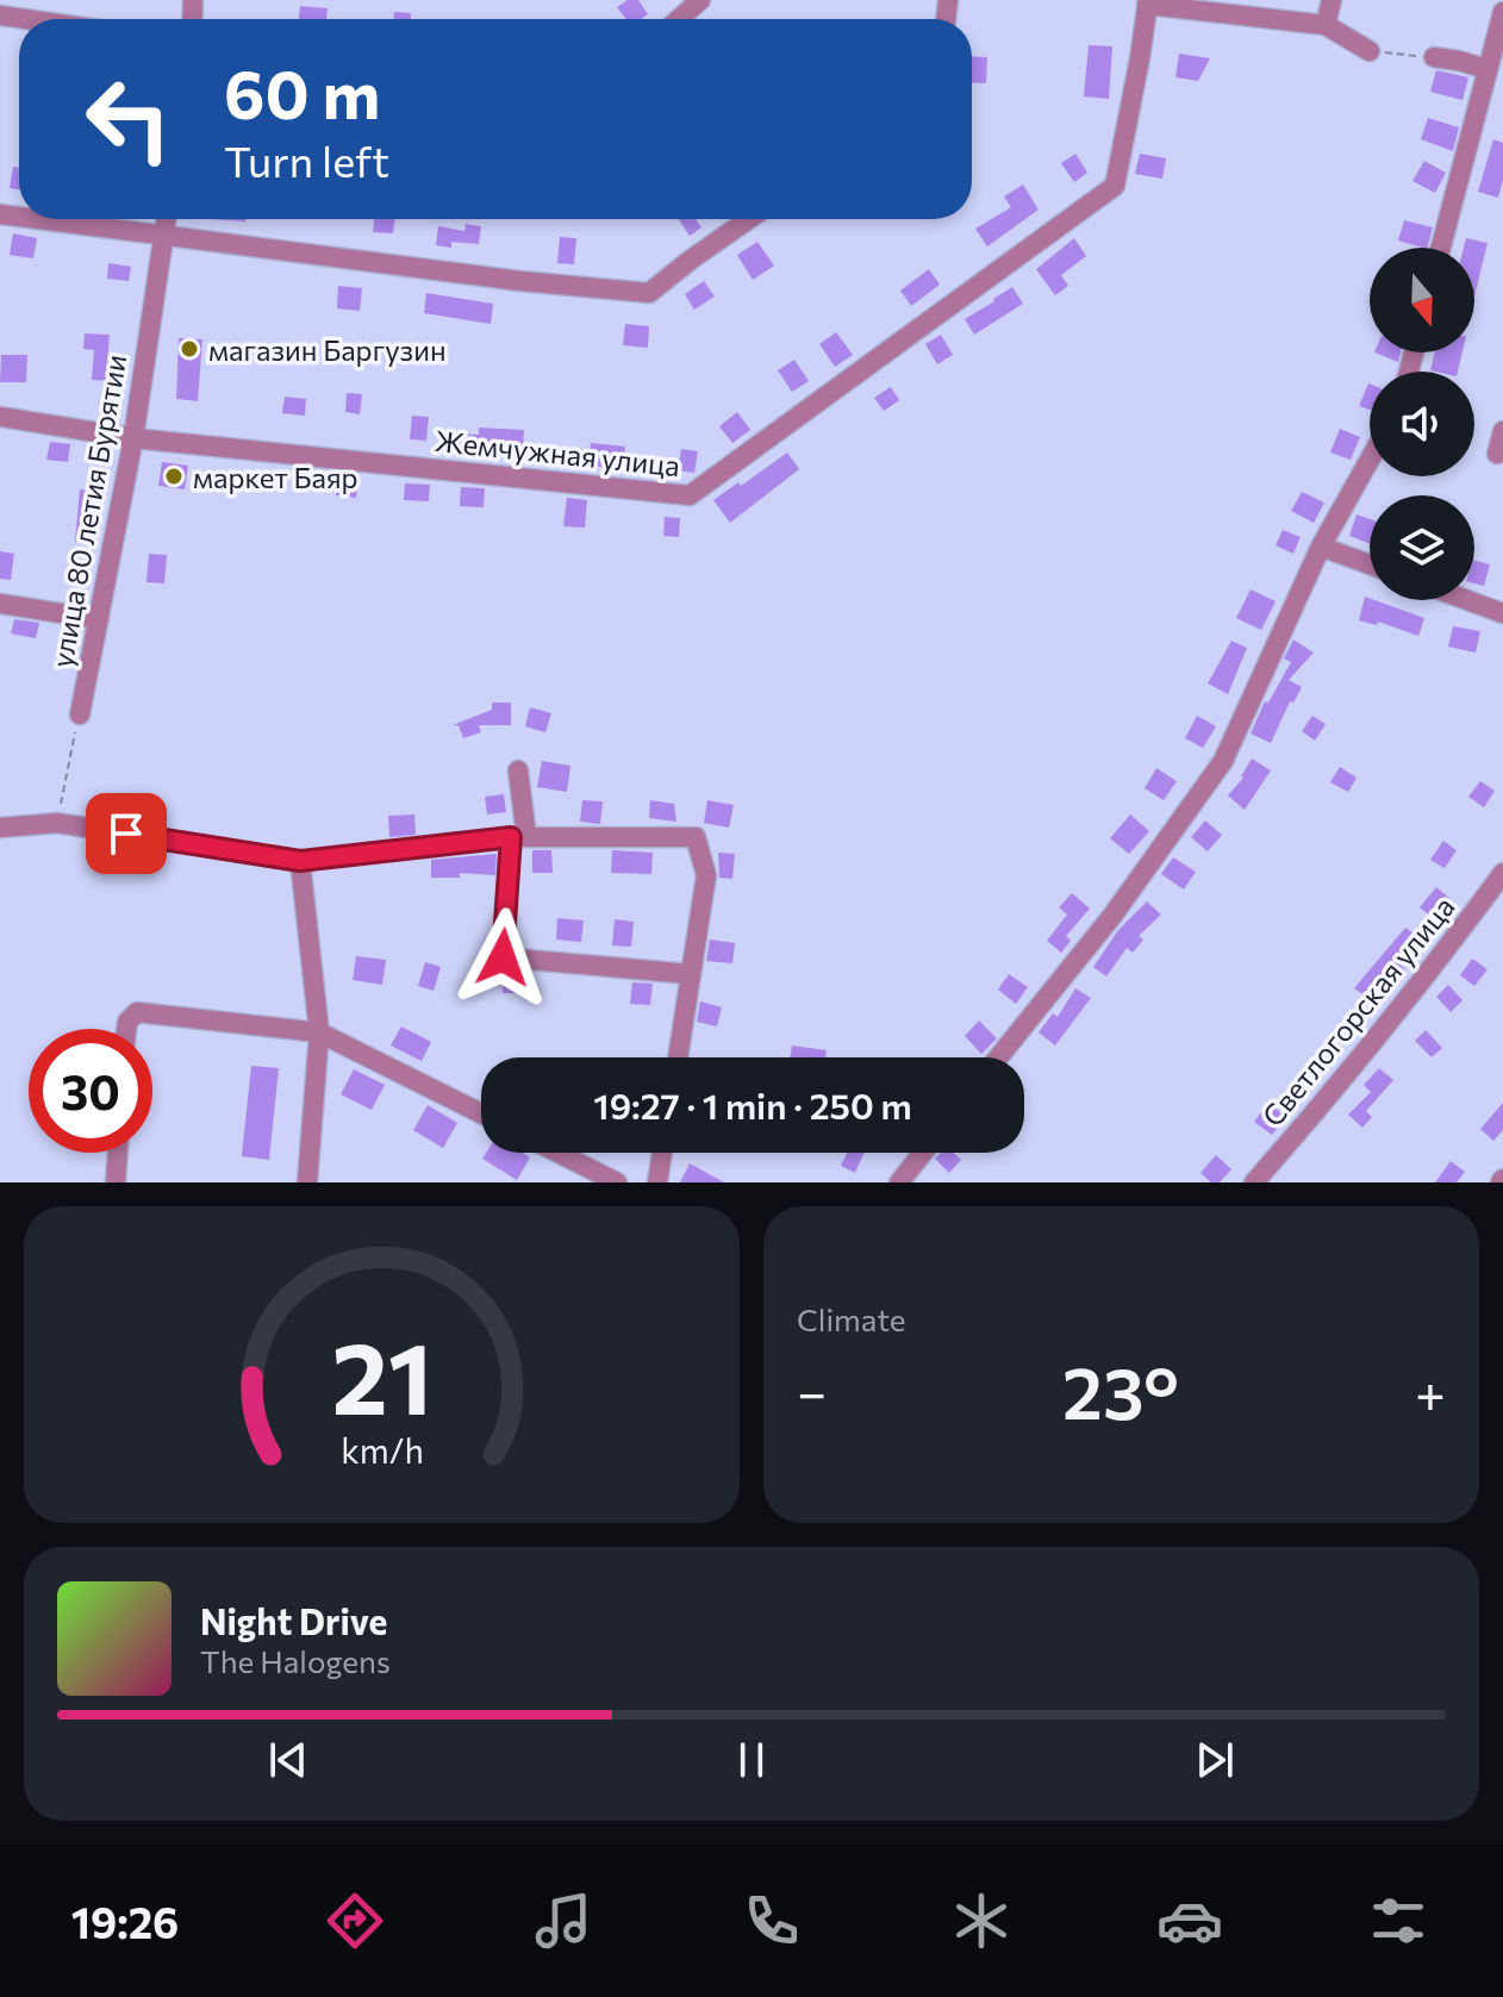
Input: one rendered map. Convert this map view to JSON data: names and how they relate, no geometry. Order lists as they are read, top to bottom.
{
  "streets": {
    "street": ["Жемчужная улица", "улица 80 летия Бурятии", "Светлогорская улица"]
  },
  "crossings": [
    ["Жемчужная улица", "улица 80 летия Бурятии"]
  ],
  "places": ["магазин Баргузин", "маркет Баяр"],
  "north": "bottom",
  "page": {
    "turn": ["60 m", "Turn left"],
    "limit": "30",
    "trip": "19:27 · 1 min · 250 m",
    "tile": "Climate",
    "heat": ["−", "23°", "+"],
    "song": ["Night Drive", "The Halogens"],
    "tabs": "19:26",
    "gauge": ["21", "km/h"]
  }
}
